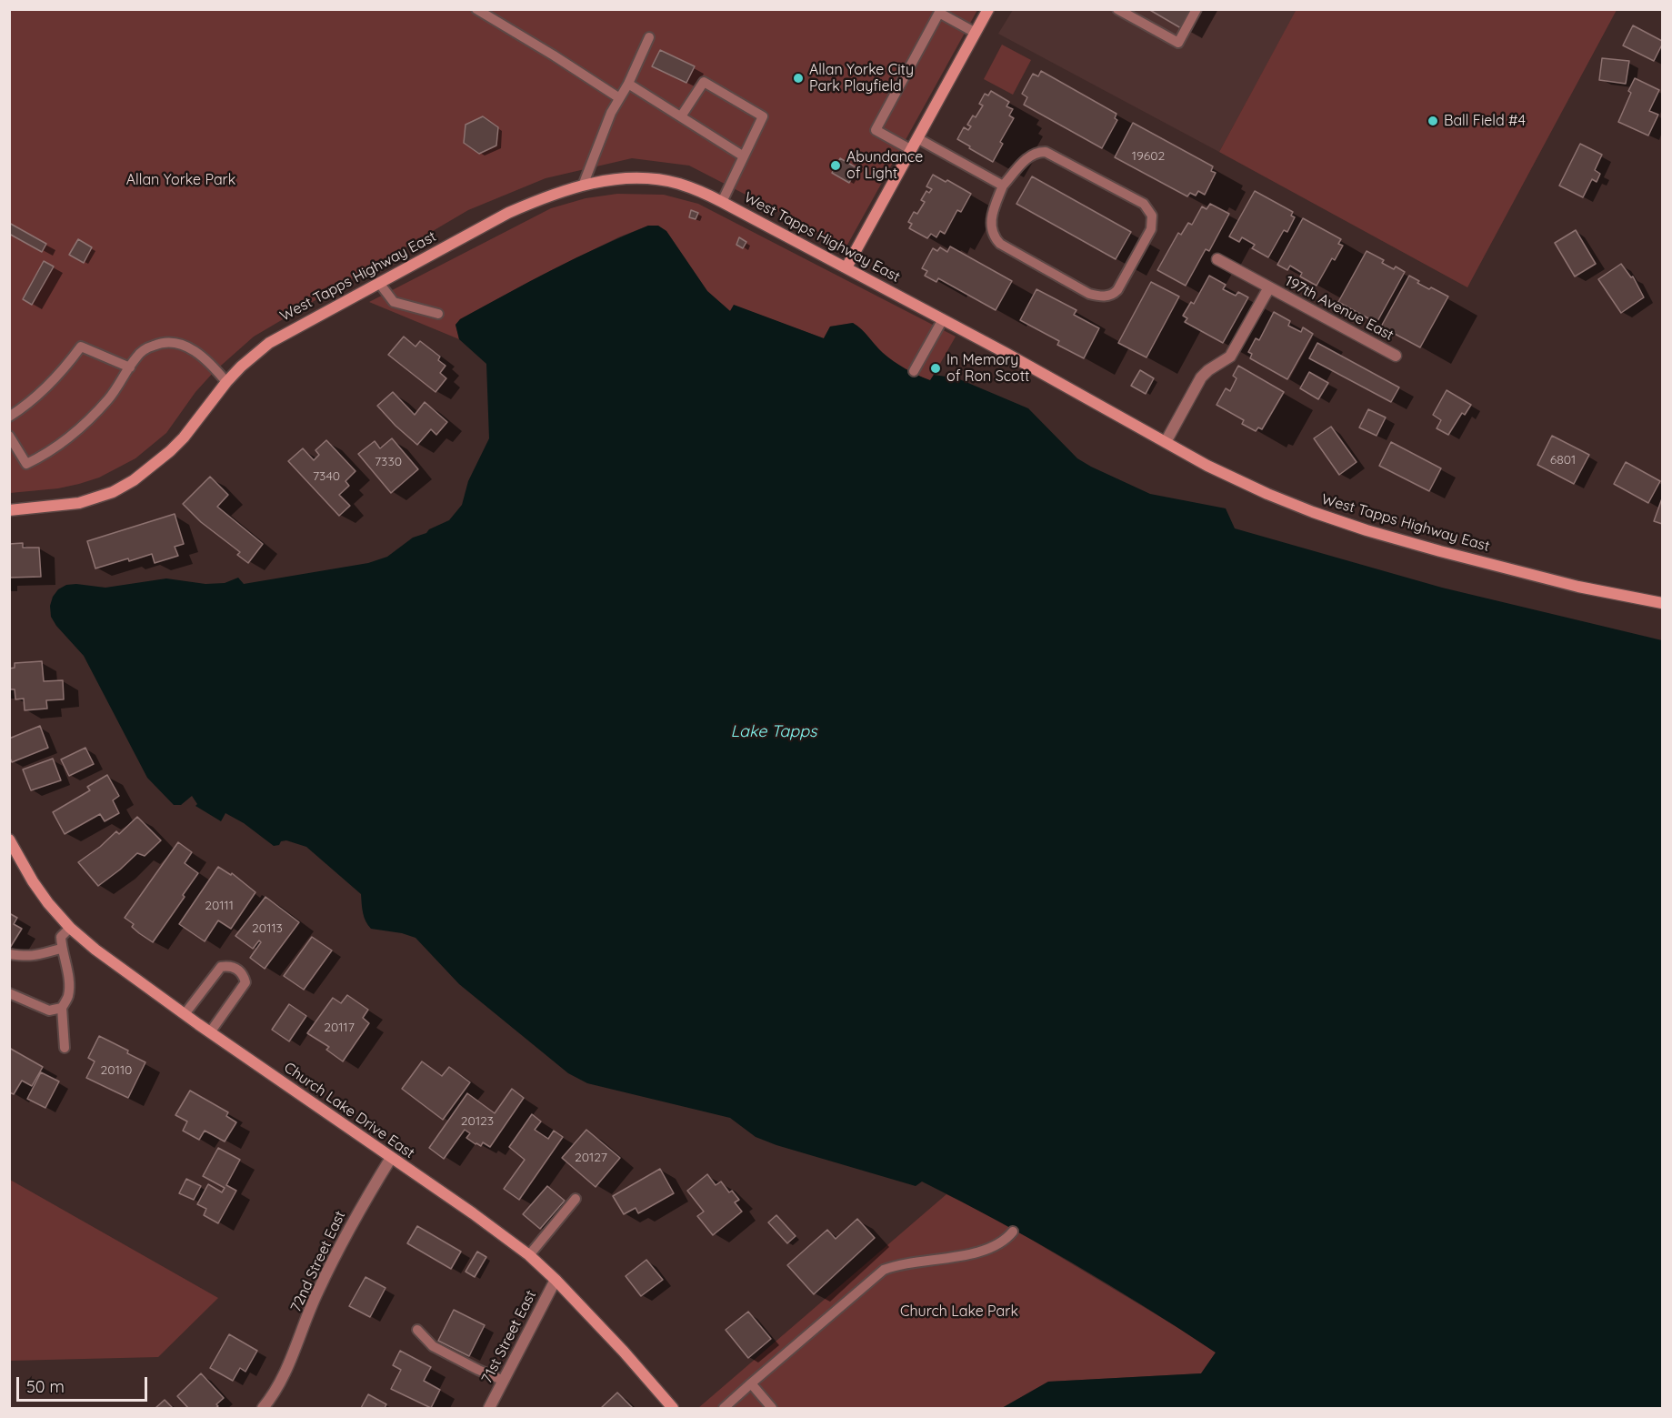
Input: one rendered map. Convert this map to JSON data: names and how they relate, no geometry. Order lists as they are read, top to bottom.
{
  "streets": {
    "street": [
      "West Tapps Highway East",
      "197th Avenue East",
      "Church Lake Drive East",
      "72nd Street East",
      "71st Street East"
    ]
  },
  "crossings": [
    ["West Tapps Highway East", "197th Avenue East"],
    ["Church Lake Drive East", "72nd Street East"],
    ["Church Lake Drive East", "71st Street East"]
  ],
  "water": ["Lake Tapps"],
  "parks": ["Allan Yorke Park", "Church Lake Park"],
  "places": [
    "Allan Yorke City Park Playfield",
    "Ball Field #4",
    "Abundance of Light",
    "In Memory of Ron Scott"
  ],
  "house_numbers": [
    "19602",
    "6801",
    "7330",
    "7340",
    "20111",
    "20113",
    "20117",
    "20110",
    "20123",
    "20127"
  ],
  "scale_bar": "50 m"
}
